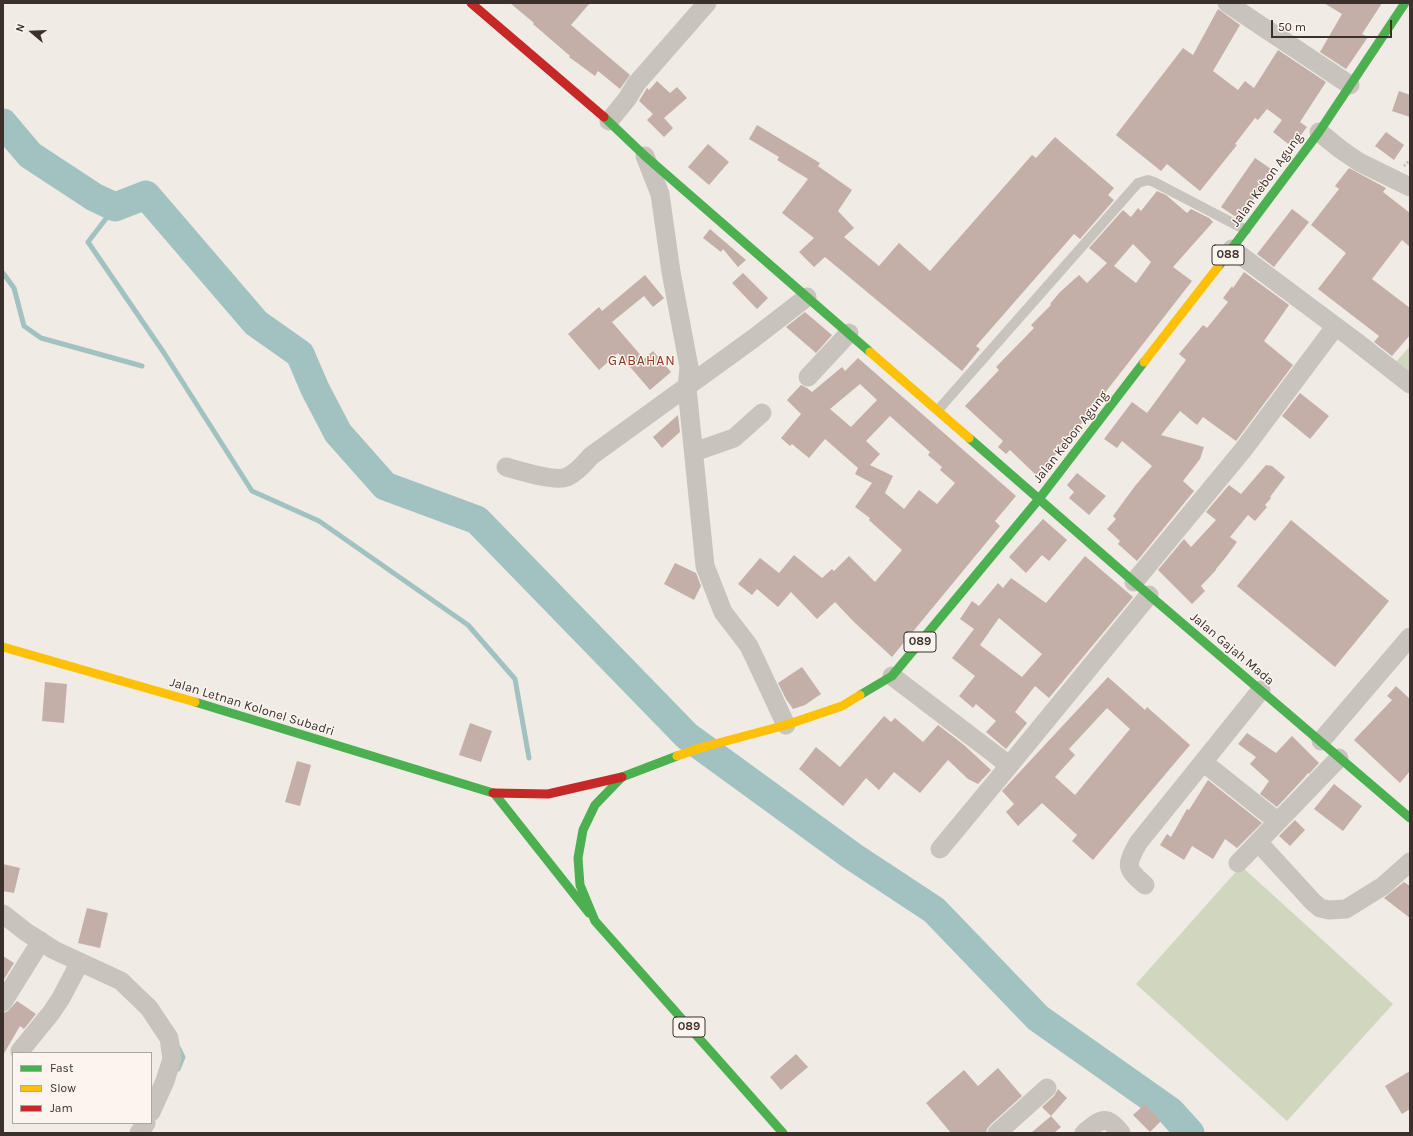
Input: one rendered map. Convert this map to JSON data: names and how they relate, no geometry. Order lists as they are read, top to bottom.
{
  "streets": {
    "main road": [
      "Jalan Kebon Agung",
      "088",
      "089",
      "Jalan Gajah Mada",
      "Jalan Letnan Kolonel Subadri"
    ]
  },
  "crossings": [
    ["Jalan Kebon Agung", "089"],
    ["Jalan Kebon Agung", "Jalan Gajah Mada"],
    ["089", "Jalan Gajah Mada"],
    ["089", "Jalan Letnan Kolonel Subadri"]
  ],
  "districts": ["GABAHAN"],
  "legend": ["Fast", "Slow", "Jam"],
  "scale_bar": "50 m",
  "north": "left"
}
